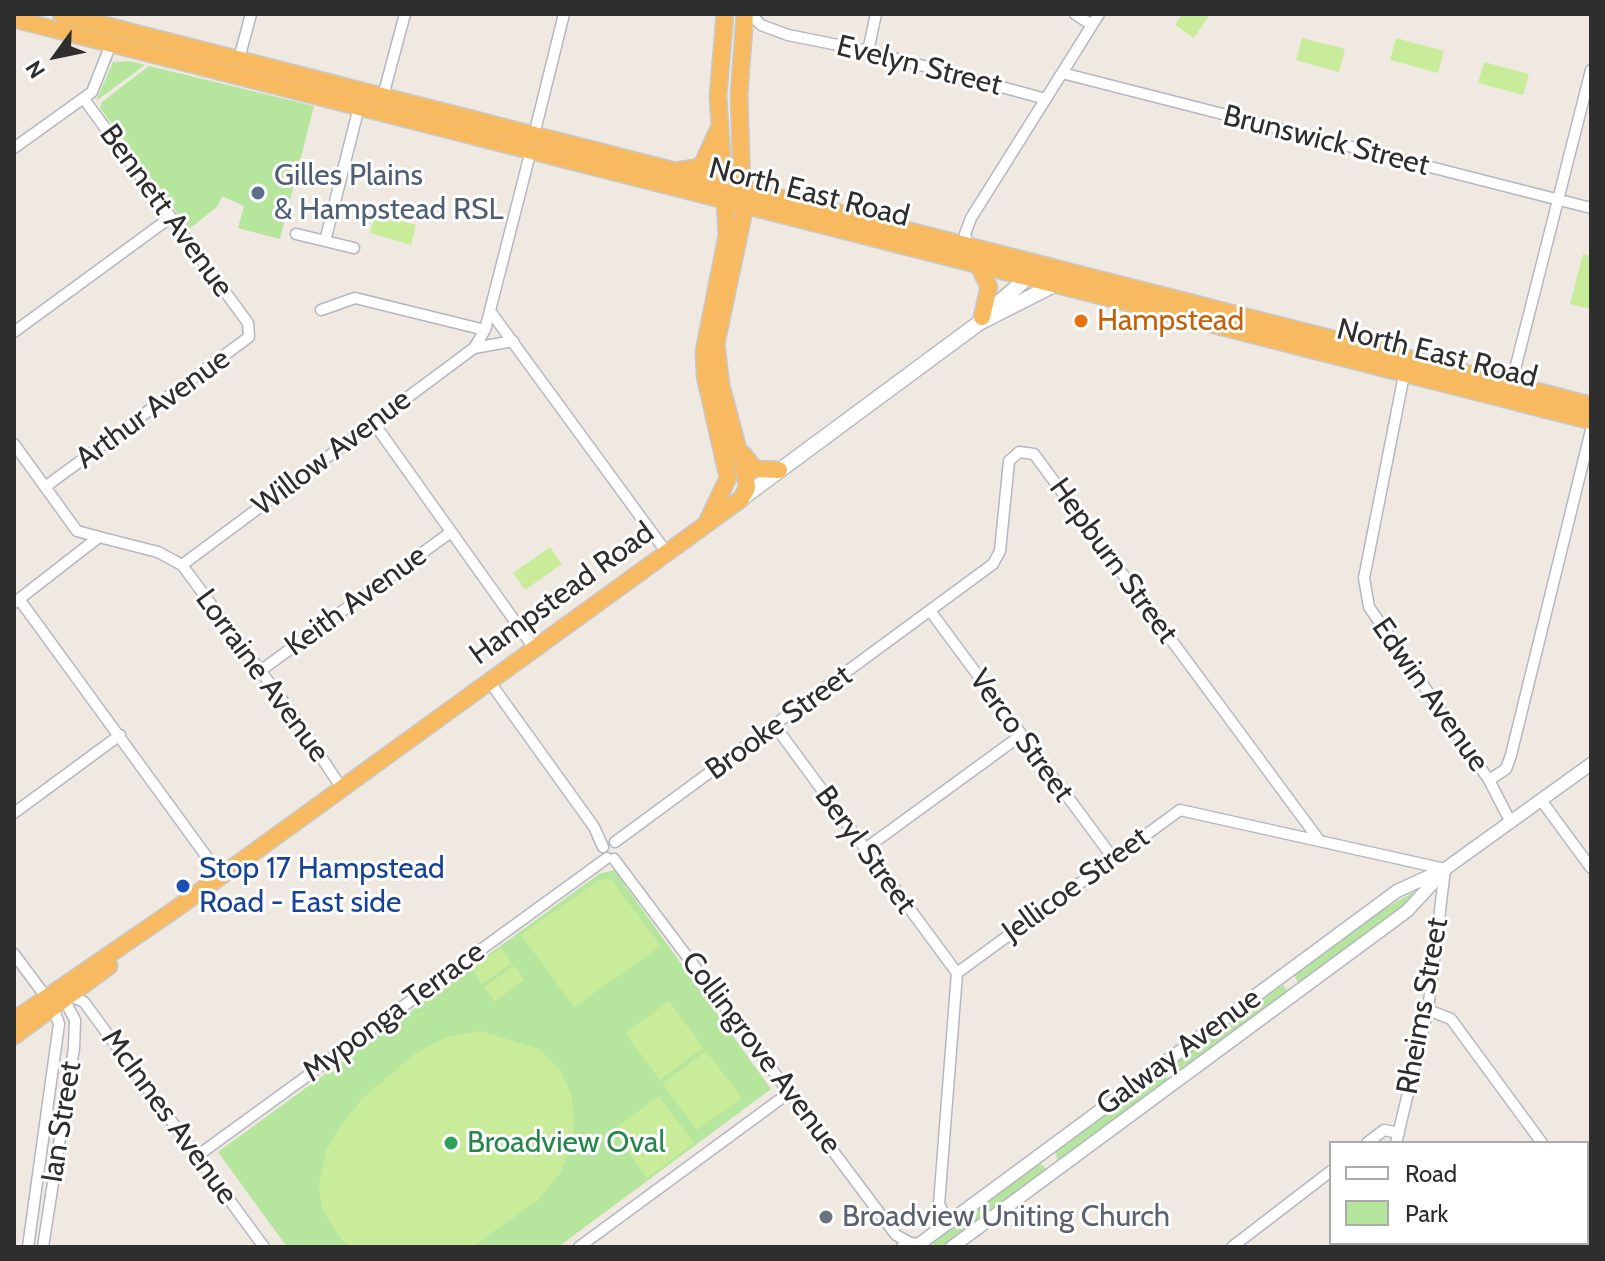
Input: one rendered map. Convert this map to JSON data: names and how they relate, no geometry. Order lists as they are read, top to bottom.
{
  "streets": {
    "highway": ["North East Road", "Hampstead Road"],
    "street": [
      "Evelyn Street",
      "Brunswick Street",
      "Bennett Avenue",
      "Arthur Avenue",
      "Willow Avenue",
      "Hepburn Street",
      "Keith Avenue",
      "Lorraine Avenue",
      "Edwin Avenue",
      "Brooke Street",
      "Verco Street",
      "Beryl Street",
      "Jellicoe Street",
      "Rheims Street",
      "Myponga Terrace",
      "Galway Avenue",
      "Collingrove Avenue",
      "McInnes Avenue",
      "Ian Street"
    ]
  },
  "crossings": [
    ["North East Road", "Willow Avenue"],
    ["North East Road", "Hampstead Road"],
    ["North East Road", "Edwin Avenue"],
    ["Bennett Avenue", "Arthur Avenue"],
    ["Willow Avenue", "Lorraine Avenue"],
    ["Hepburn Street", "Brooke Street"],
    ["Hepburn Street", "Verco Street"],
    ["Hepburn Street", "Jellicoe Street"],
    ["Hampstead Road", "Lorraine Avenue"],
    ["Hampstead Road", "Collingrove Avenue"],
    ["Hampstead Road", "McInnes Avenue"],
    ["Hampstead Road", "Ian Street"],
    ["Keith Avenue", "Lorraine Avenue"],
    ["Edwin Avenue", "Galway Avenue"],
    ["Brooke Street", "Verco Street"],
    ["Brooke Street", "Beryl Street"],
    ["Brooke Street", "Myponga Terrace"],
    ["Brooke Street", "Collingrove Avenue"],
    ["Verco Street", "Jellicoe Street"],
    ["Beryl Street", "Jellicoe Street"],
    ["Jellicoe Street", "Rheims Street"],
    ["Jellicoe Street", "Galway Avenue"],
    ["Rheims Street", "Galway Avenue"],
    ["Myponga Terrace", "Collingrove Avenue"],
    ["Myponga Terrace", "McInnes Avenue"],
    ["Galway Avenue", "Collingrove Avenue"],
    ["McInnes Avenue", "Ian Street"]
  ],
  "places": [
    "Gilles Plains & Hampstead RSL",
    "Hampstead",
    "Stop 17 Hampstead Road - East side",
    "Broadview Oval",
    "Broadview Uniting Church"
  ],
  "legend": ["Road", "Park"],
  "north": "bottom left"
}
